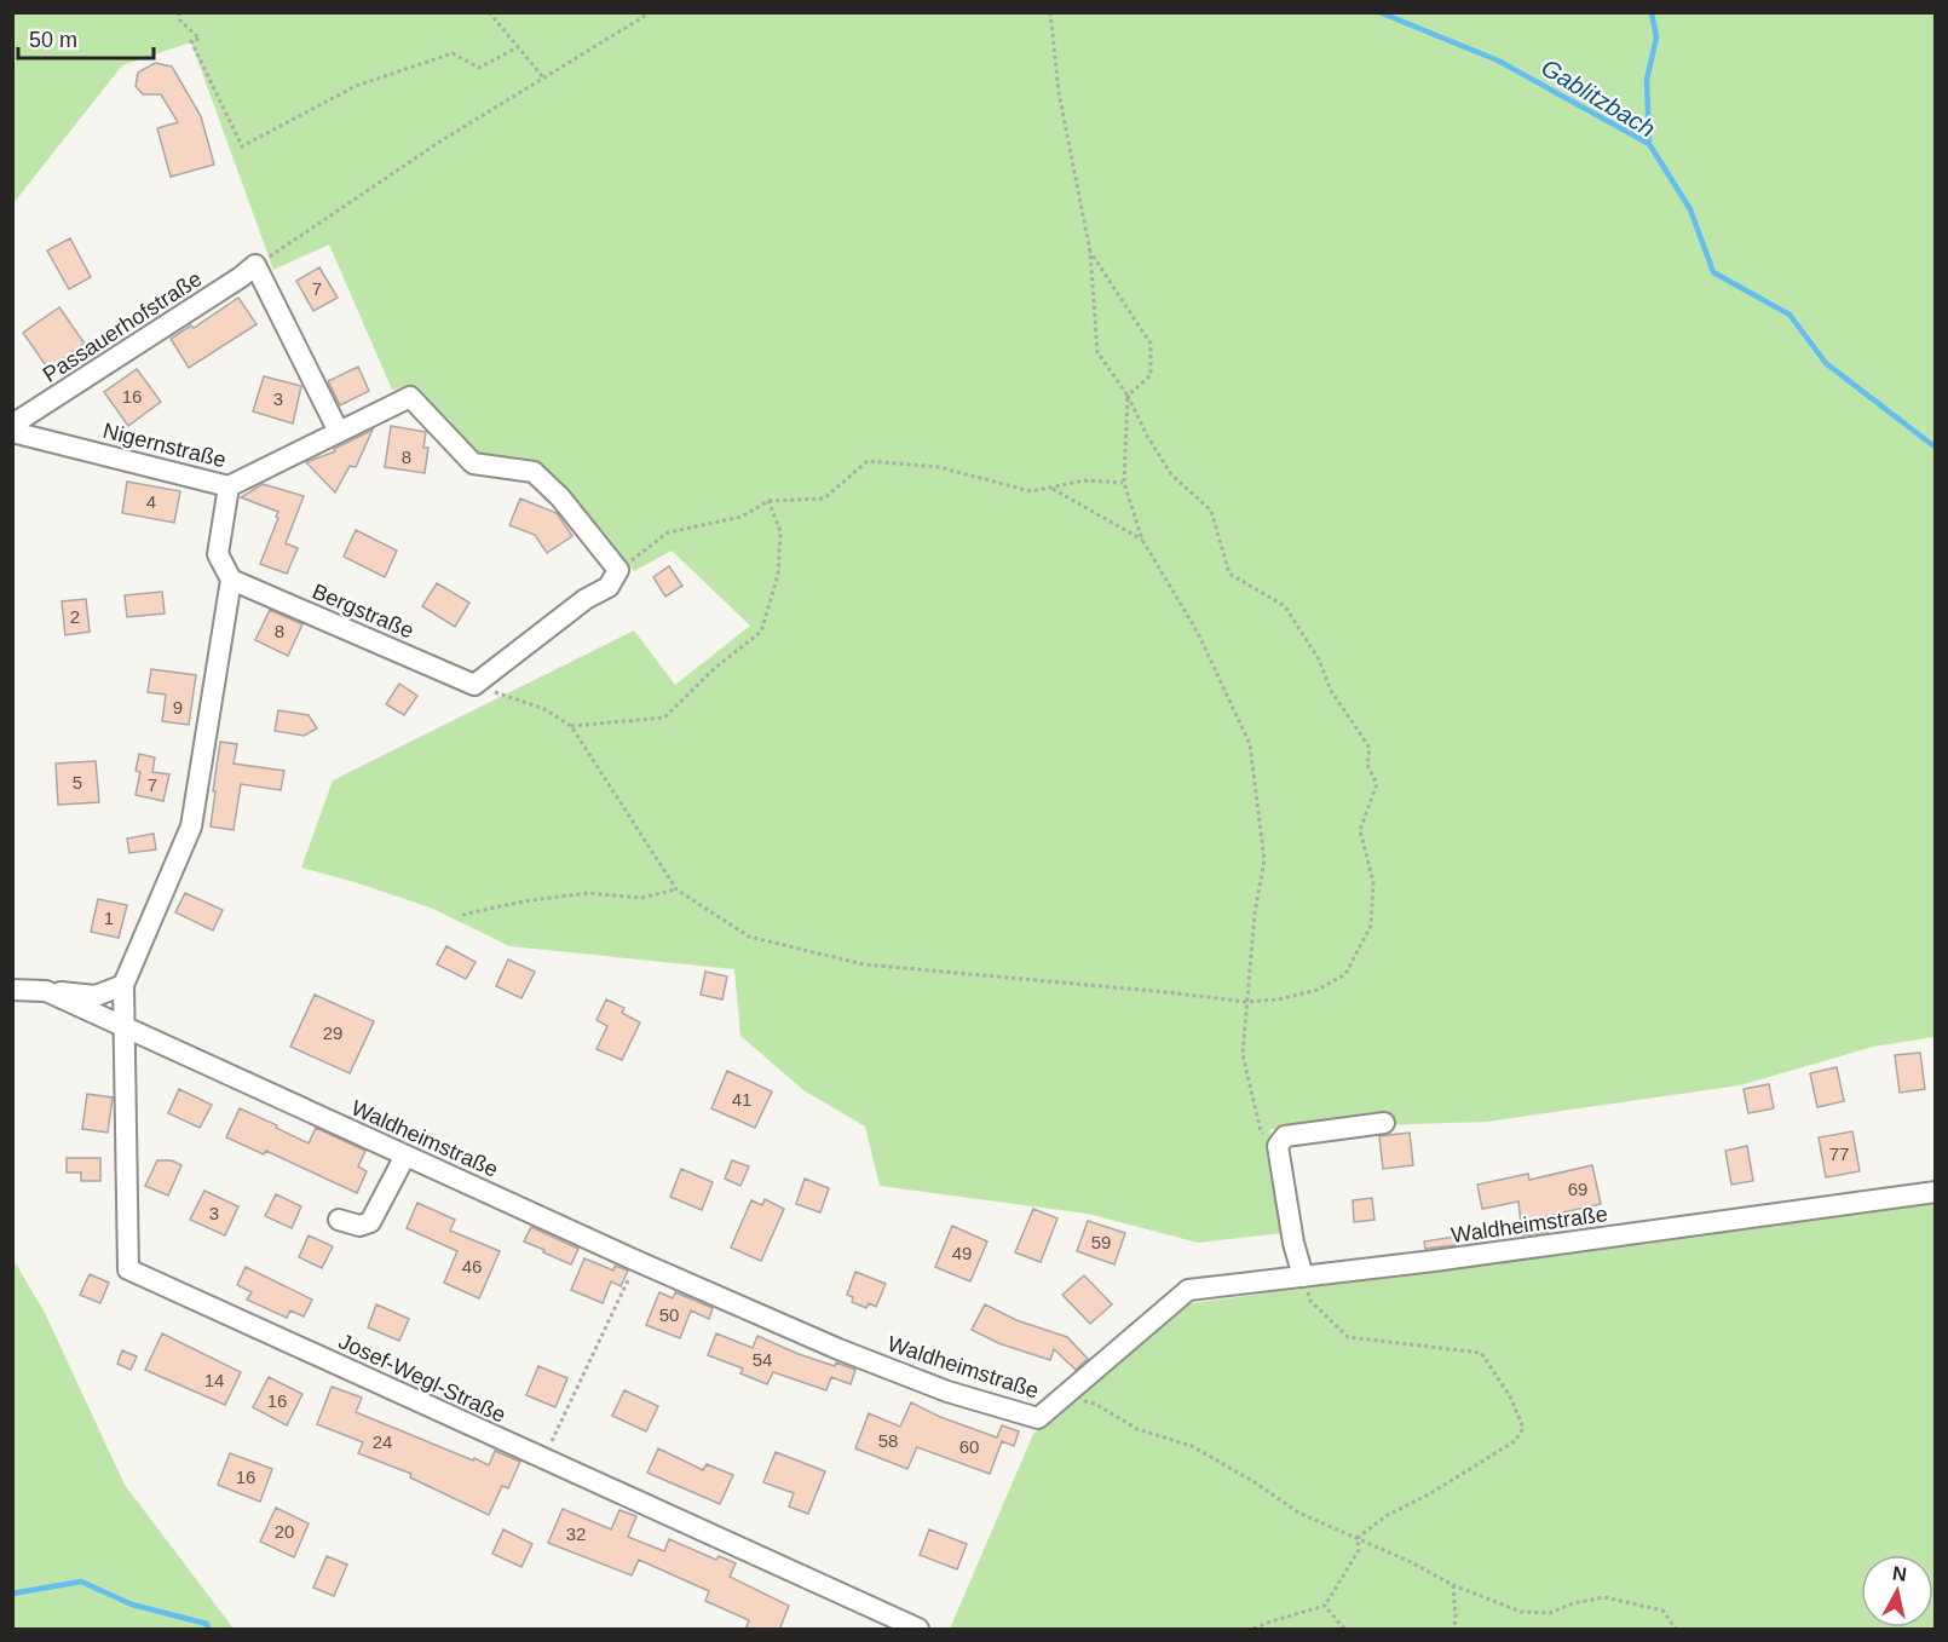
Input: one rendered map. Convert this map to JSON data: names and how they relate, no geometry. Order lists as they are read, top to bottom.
{
  "streets": {
    "street": [
      "Passauerhofstraße",
      "Nigernstraße",
      "Bergstraße",
      "Waldheimstraße",
      "Josef-Wegl-Straße"
    ]
  },
  "crossings": [
    ["Waldheimstraße", "Josef-Wegl-Straße"]
  ],
  "water": ["Gablitzbach"],
  "house_numbers": [
    "7",
    "16",
    "3",
    "8",
    "4",
    "2",
    "8",
    "9",
    "5",
    "7",
    "1",
    "29",
    "41",
    "77",
    "69",
    "3",
    "59",
    "49",
    "46",
    "50",
    "54",
    "14",
    "16",
    "58",
    "24",
    "60",
    "16",
    "20",
    "32"
  ],
  "scale_bar": "50 m",
  "north": "top"
}
